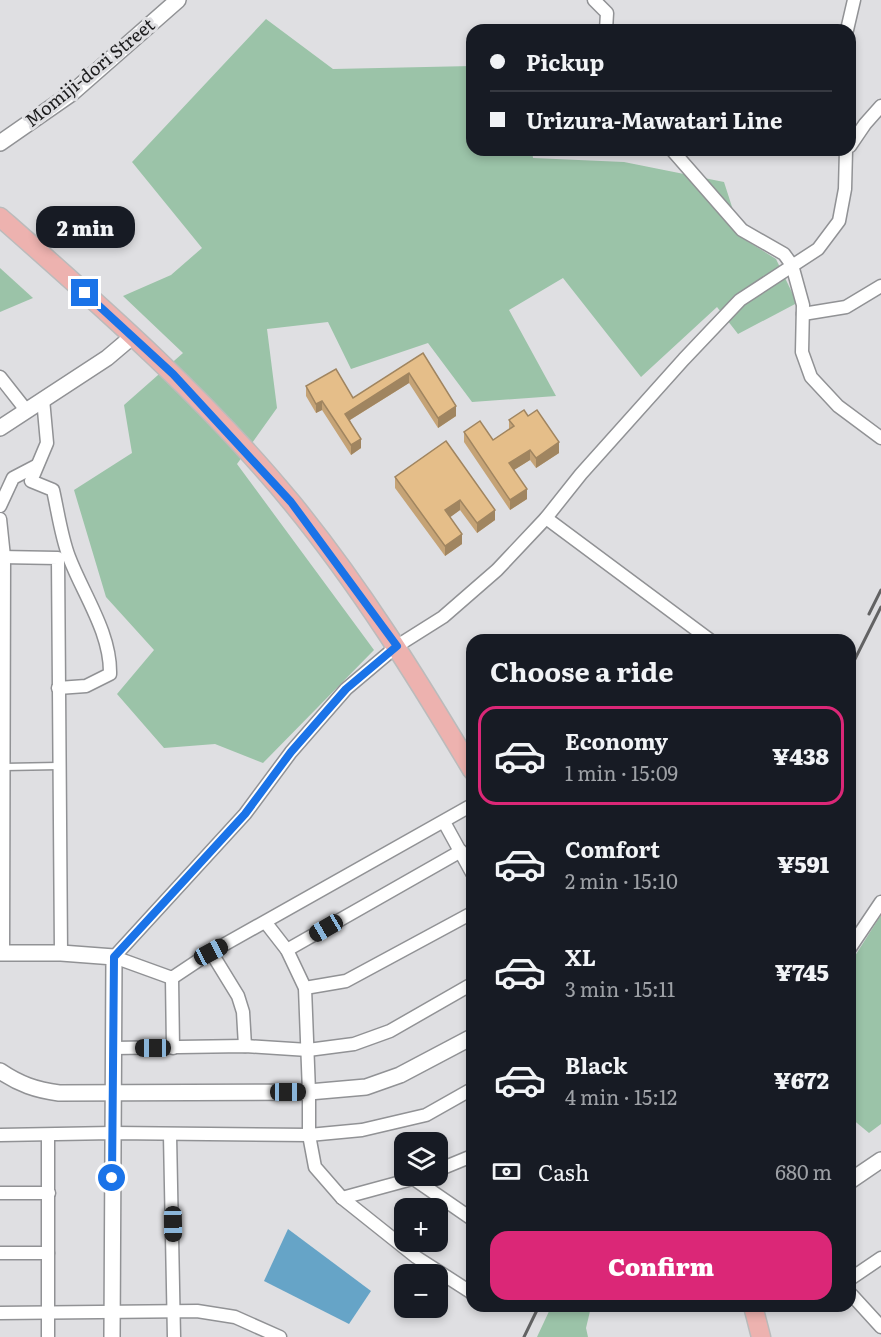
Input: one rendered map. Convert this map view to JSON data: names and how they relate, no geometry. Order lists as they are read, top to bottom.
{
  "streets": {
    "street": ["Momiji-dori Street"]
  },
  "page": {
    "banner": ["Pickup", "Urizura-Mawatari Line"],
    "bubble": "2 min",
    "heading": "Choose a ride",
    "list": [
      {
        "name": "Economy",
        "note": "1 min · 15:09",
        "value": "¥438"
      },
      {
        "name": "Comfort",
        "note": "2 min · 15:10",
        "value": "¥591"
      },
      {
        "name": "XL",
        "note": "3 min · 15:11",
        "value": "¥745"
      },
      {
        "name": "Black",
        "note": "4 min · 15:12",
        "value": "¥672"
      }
    ],
    "map_buttons": ["+", "−"],
    "pay": ["Cash", "680 m"],
    "buttons": "Confirm"
  }
}
